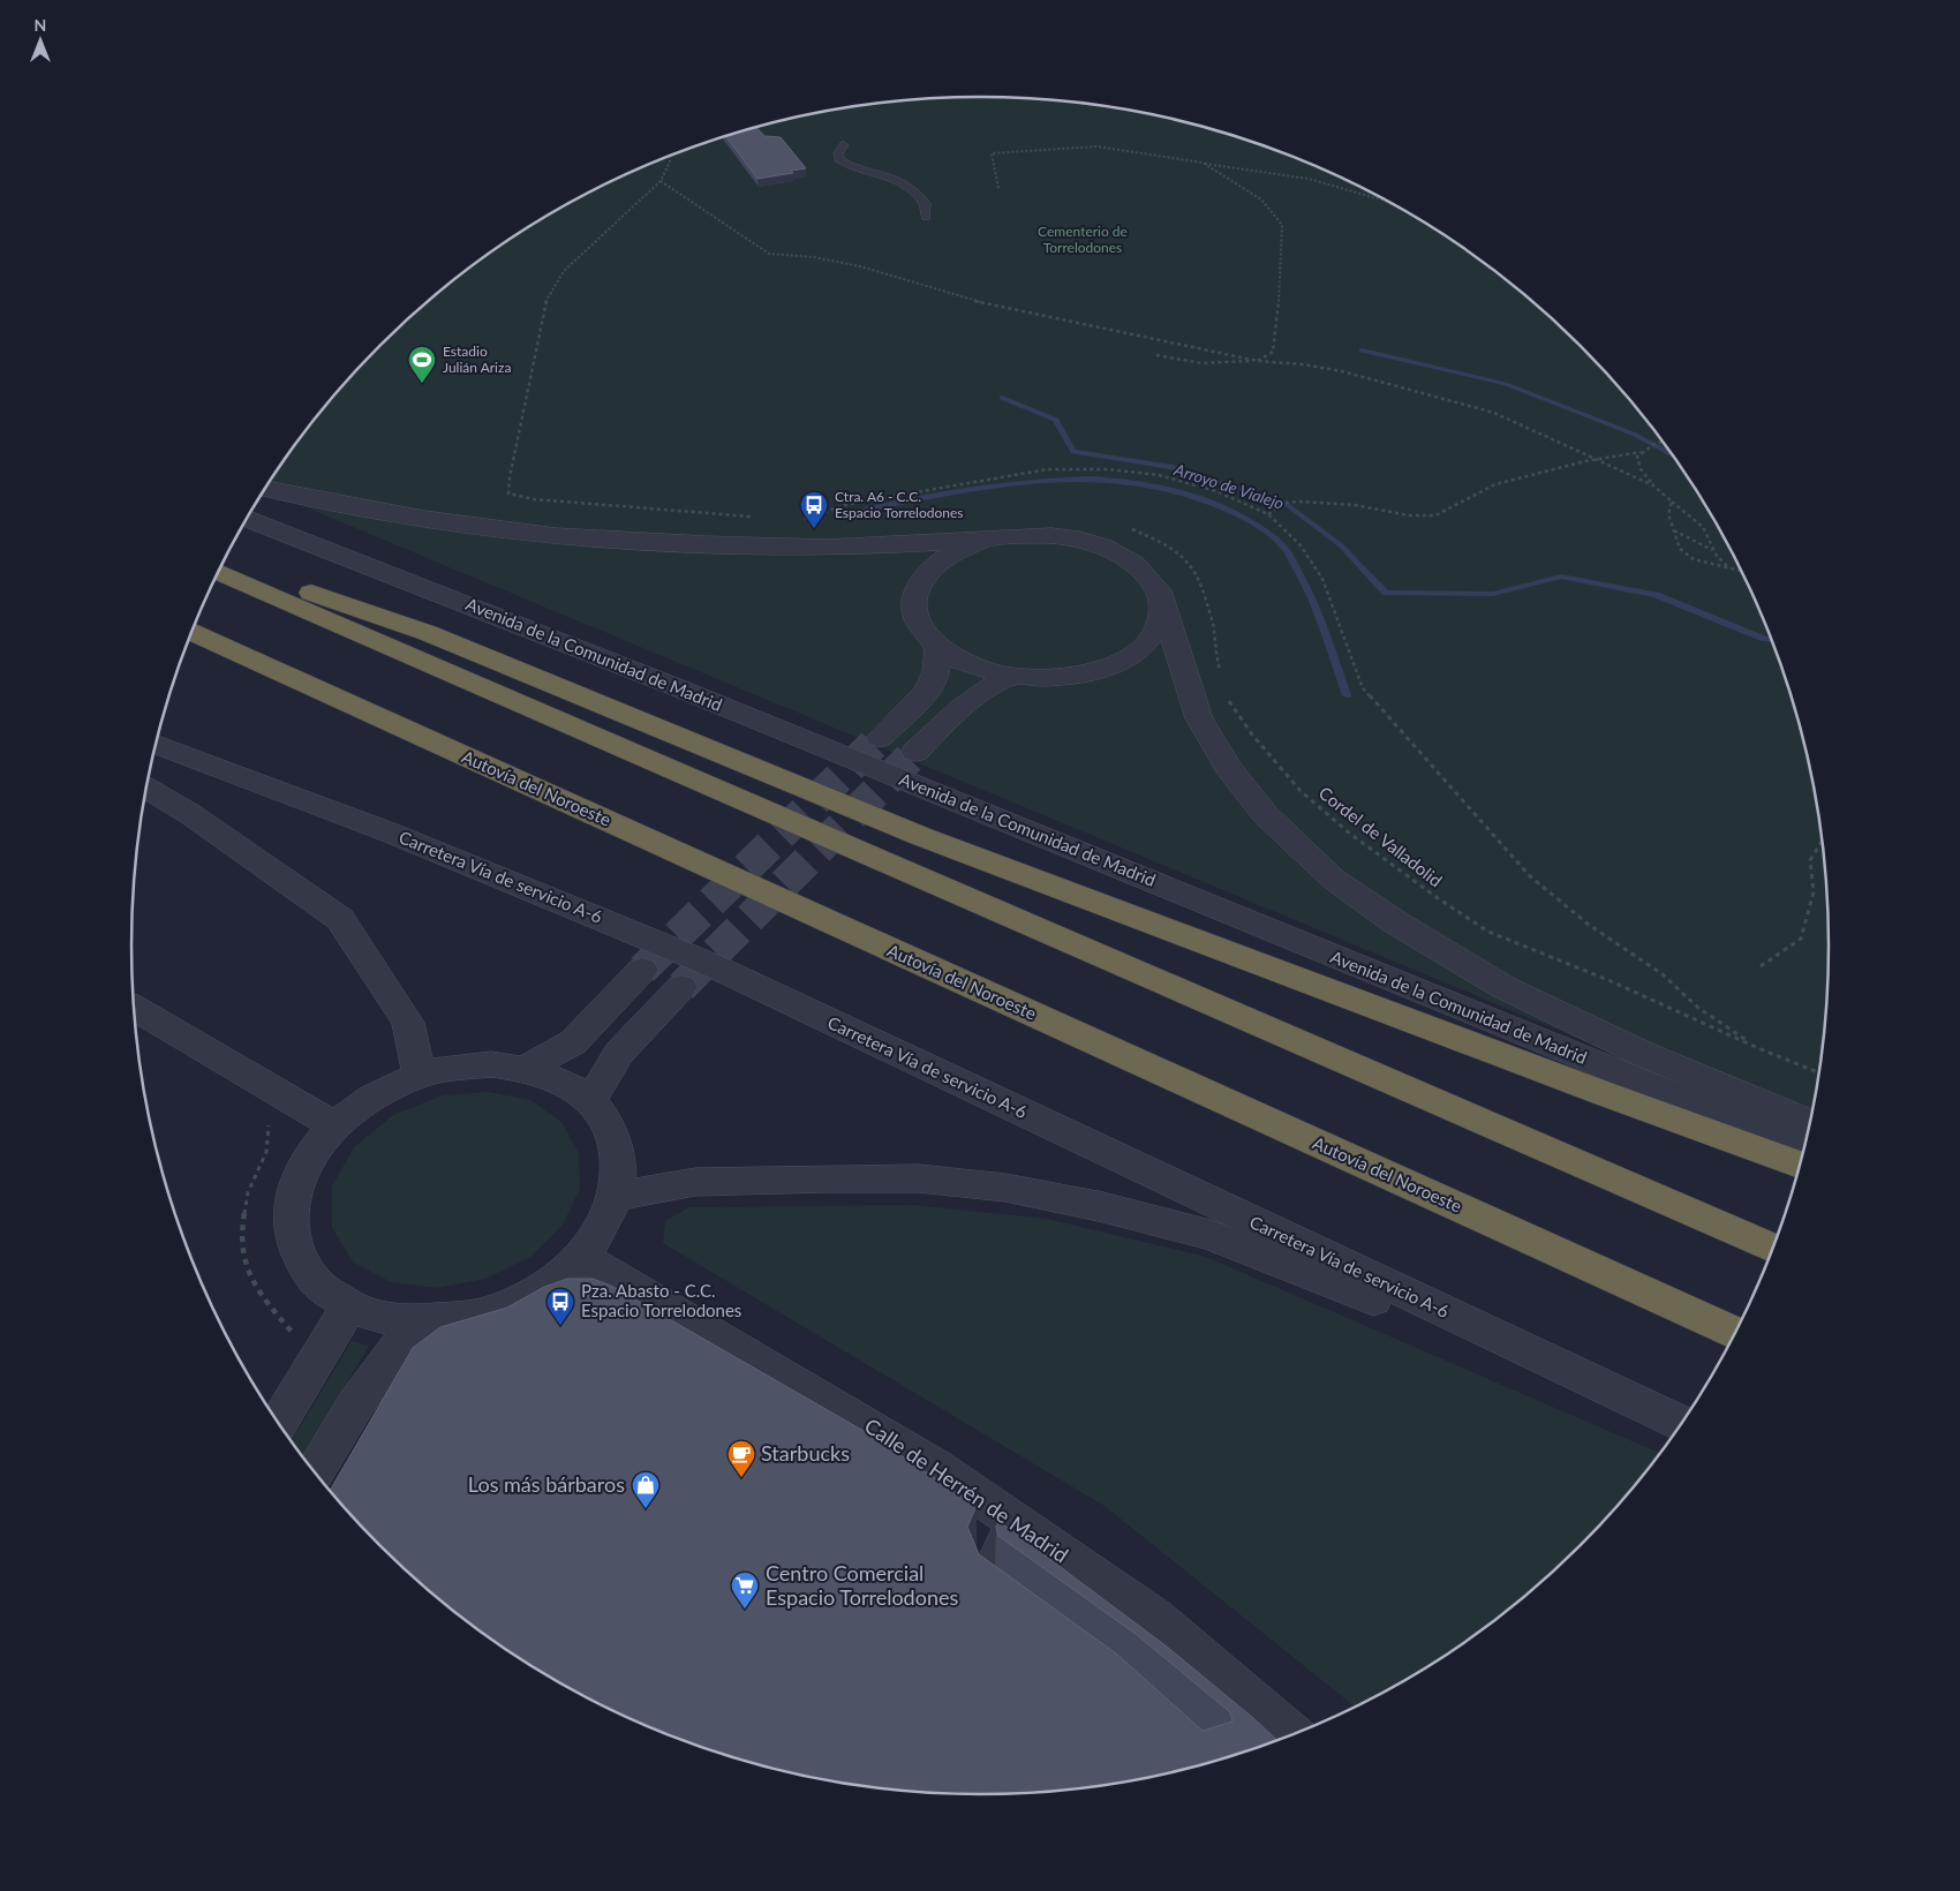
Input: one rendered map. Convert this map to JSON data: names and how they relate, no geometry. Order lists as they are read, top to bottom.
{
  "streets": {
    "highway": ["Autovía del Noroeste"],
    "street": ["Avenida de la Comunidad de Madrid", "Carretera Vía de servicio A-6", "Calle de Herrén de Madrid"],
    "path": ["Cordel de Valladolid"]
  },
  "water": ["Arroyo de Vialejo"],
  "parks": ["Cementerio de Torrelodones"],
  "places": {
    "sports": ["Estadio Julián Ariza"],
    "bus stop": ["Ctra. A6 - C.C. Espacio Torrelodones", "Pza. Abasto - C.C. Espacio Torrelodones"],
    "cafe": ["Starbucks"],
    "shop": ["Los más bárbaros"],
    "supermarket": ["Centro Comercial Espacio Torrelodones"]
  },
  "north": "top"
}
